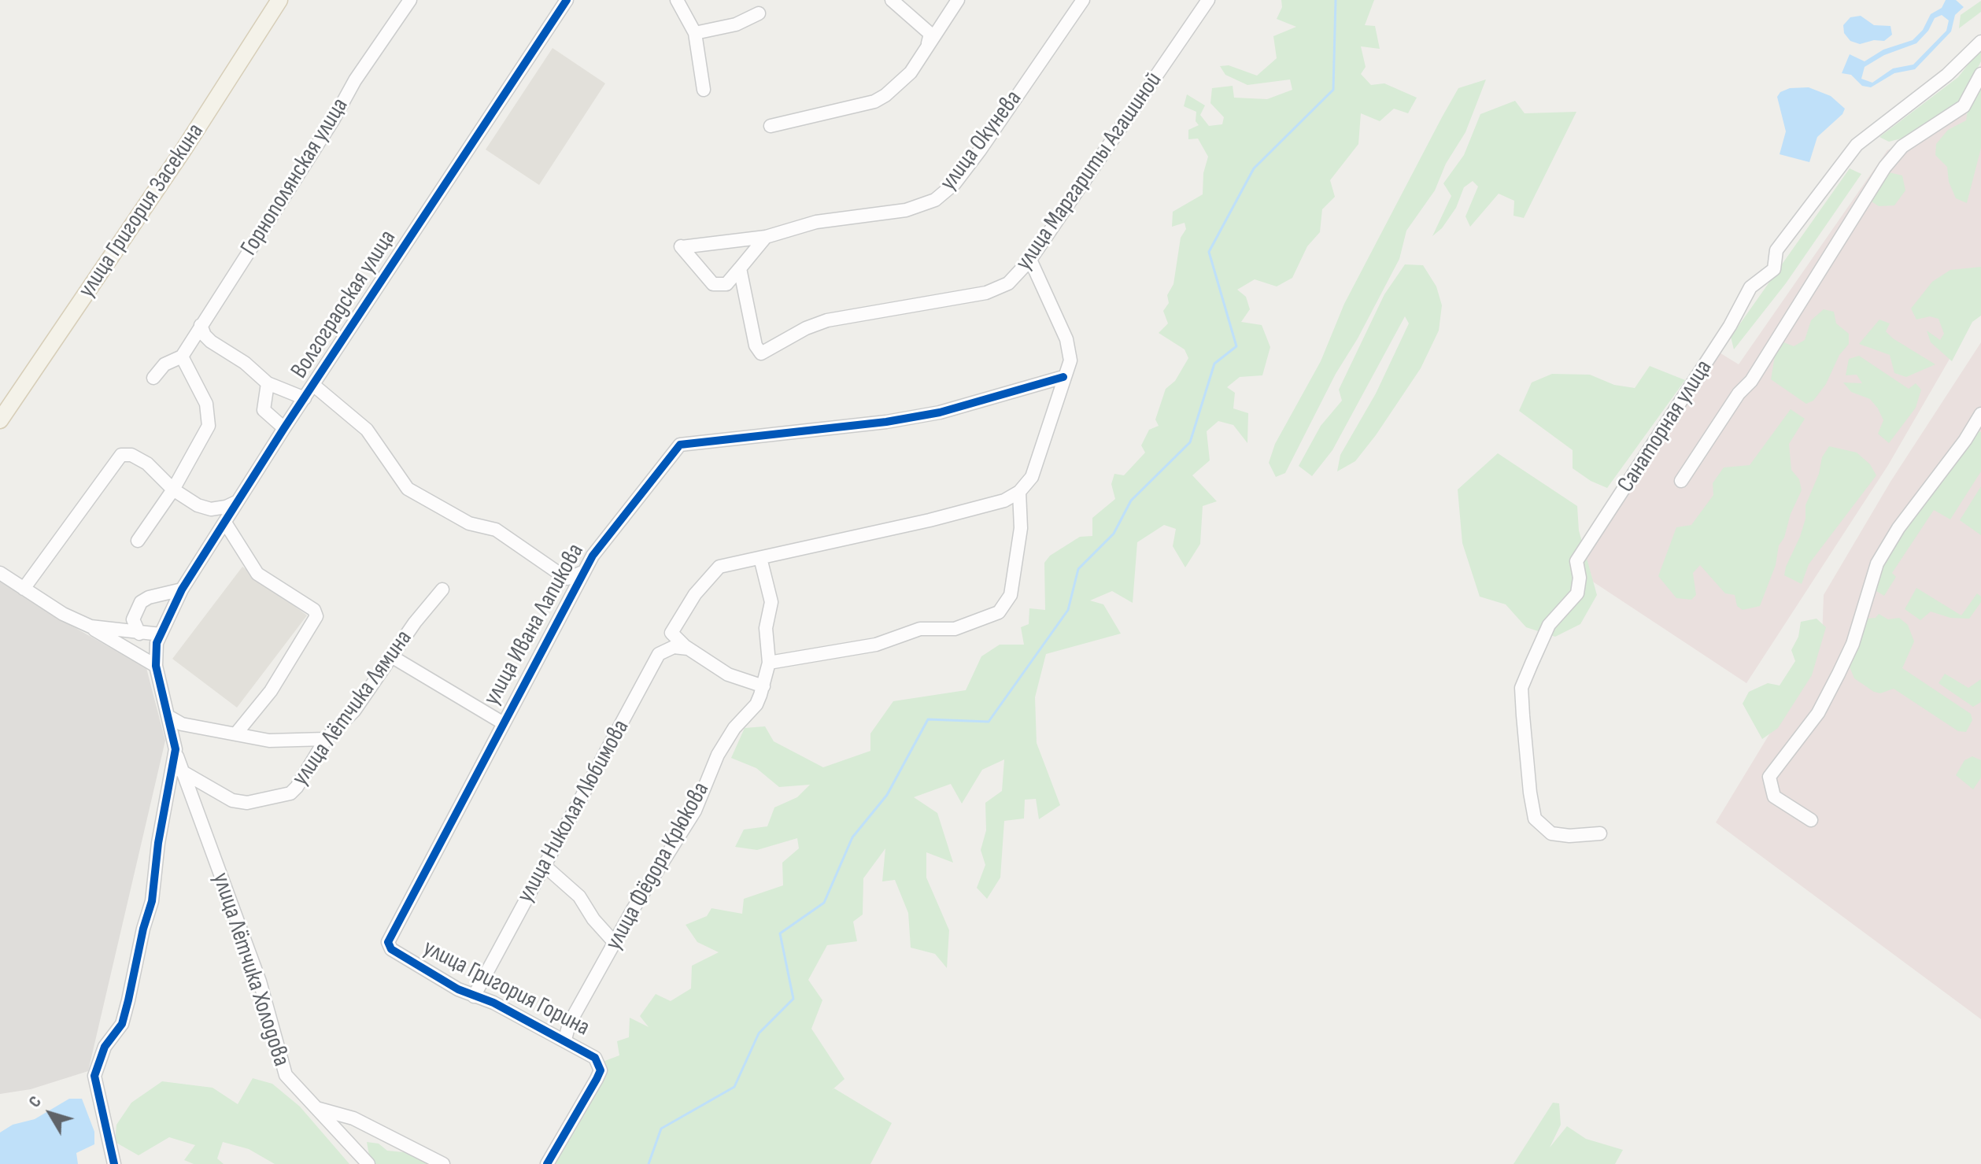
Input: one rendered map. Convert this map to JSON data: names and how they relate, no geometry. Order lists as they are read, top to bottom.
{
  "streets": {
    "main road": ["улица Григория Засекина"],
    "street": [
      "улица Окунева",
      "улица Маргариты Агашиной",
      "Горнополянская улица",
      "Волгоградская улица",
      "Санаторная улица",
      "улица Ивана Лапикова",
      "улица Лётчика Лямина",
      "улица Николая Любимова",
      "улица Фёдора Крюкова",
      "улица Лётчика Холодова",
      "улица Григория Горина"
    ]
  },
  "crossings": [
    ["улица Окунева", "улица Маргариты Агашиной"],
    ["Волгоградская улица", "улица Лётчика Холодова"],
    ["улица Ивана Лапикова", "улица Григория Горина"],
    ["улица Лётчика Лямина", "улица Лётчика Холодова"],
    ["улица Николая Любимова", "улица Григория Горина"],
    ["улица Фёдора Крюкова", "улица Григория Горина"]
  ],
  "north": "top left"
}
